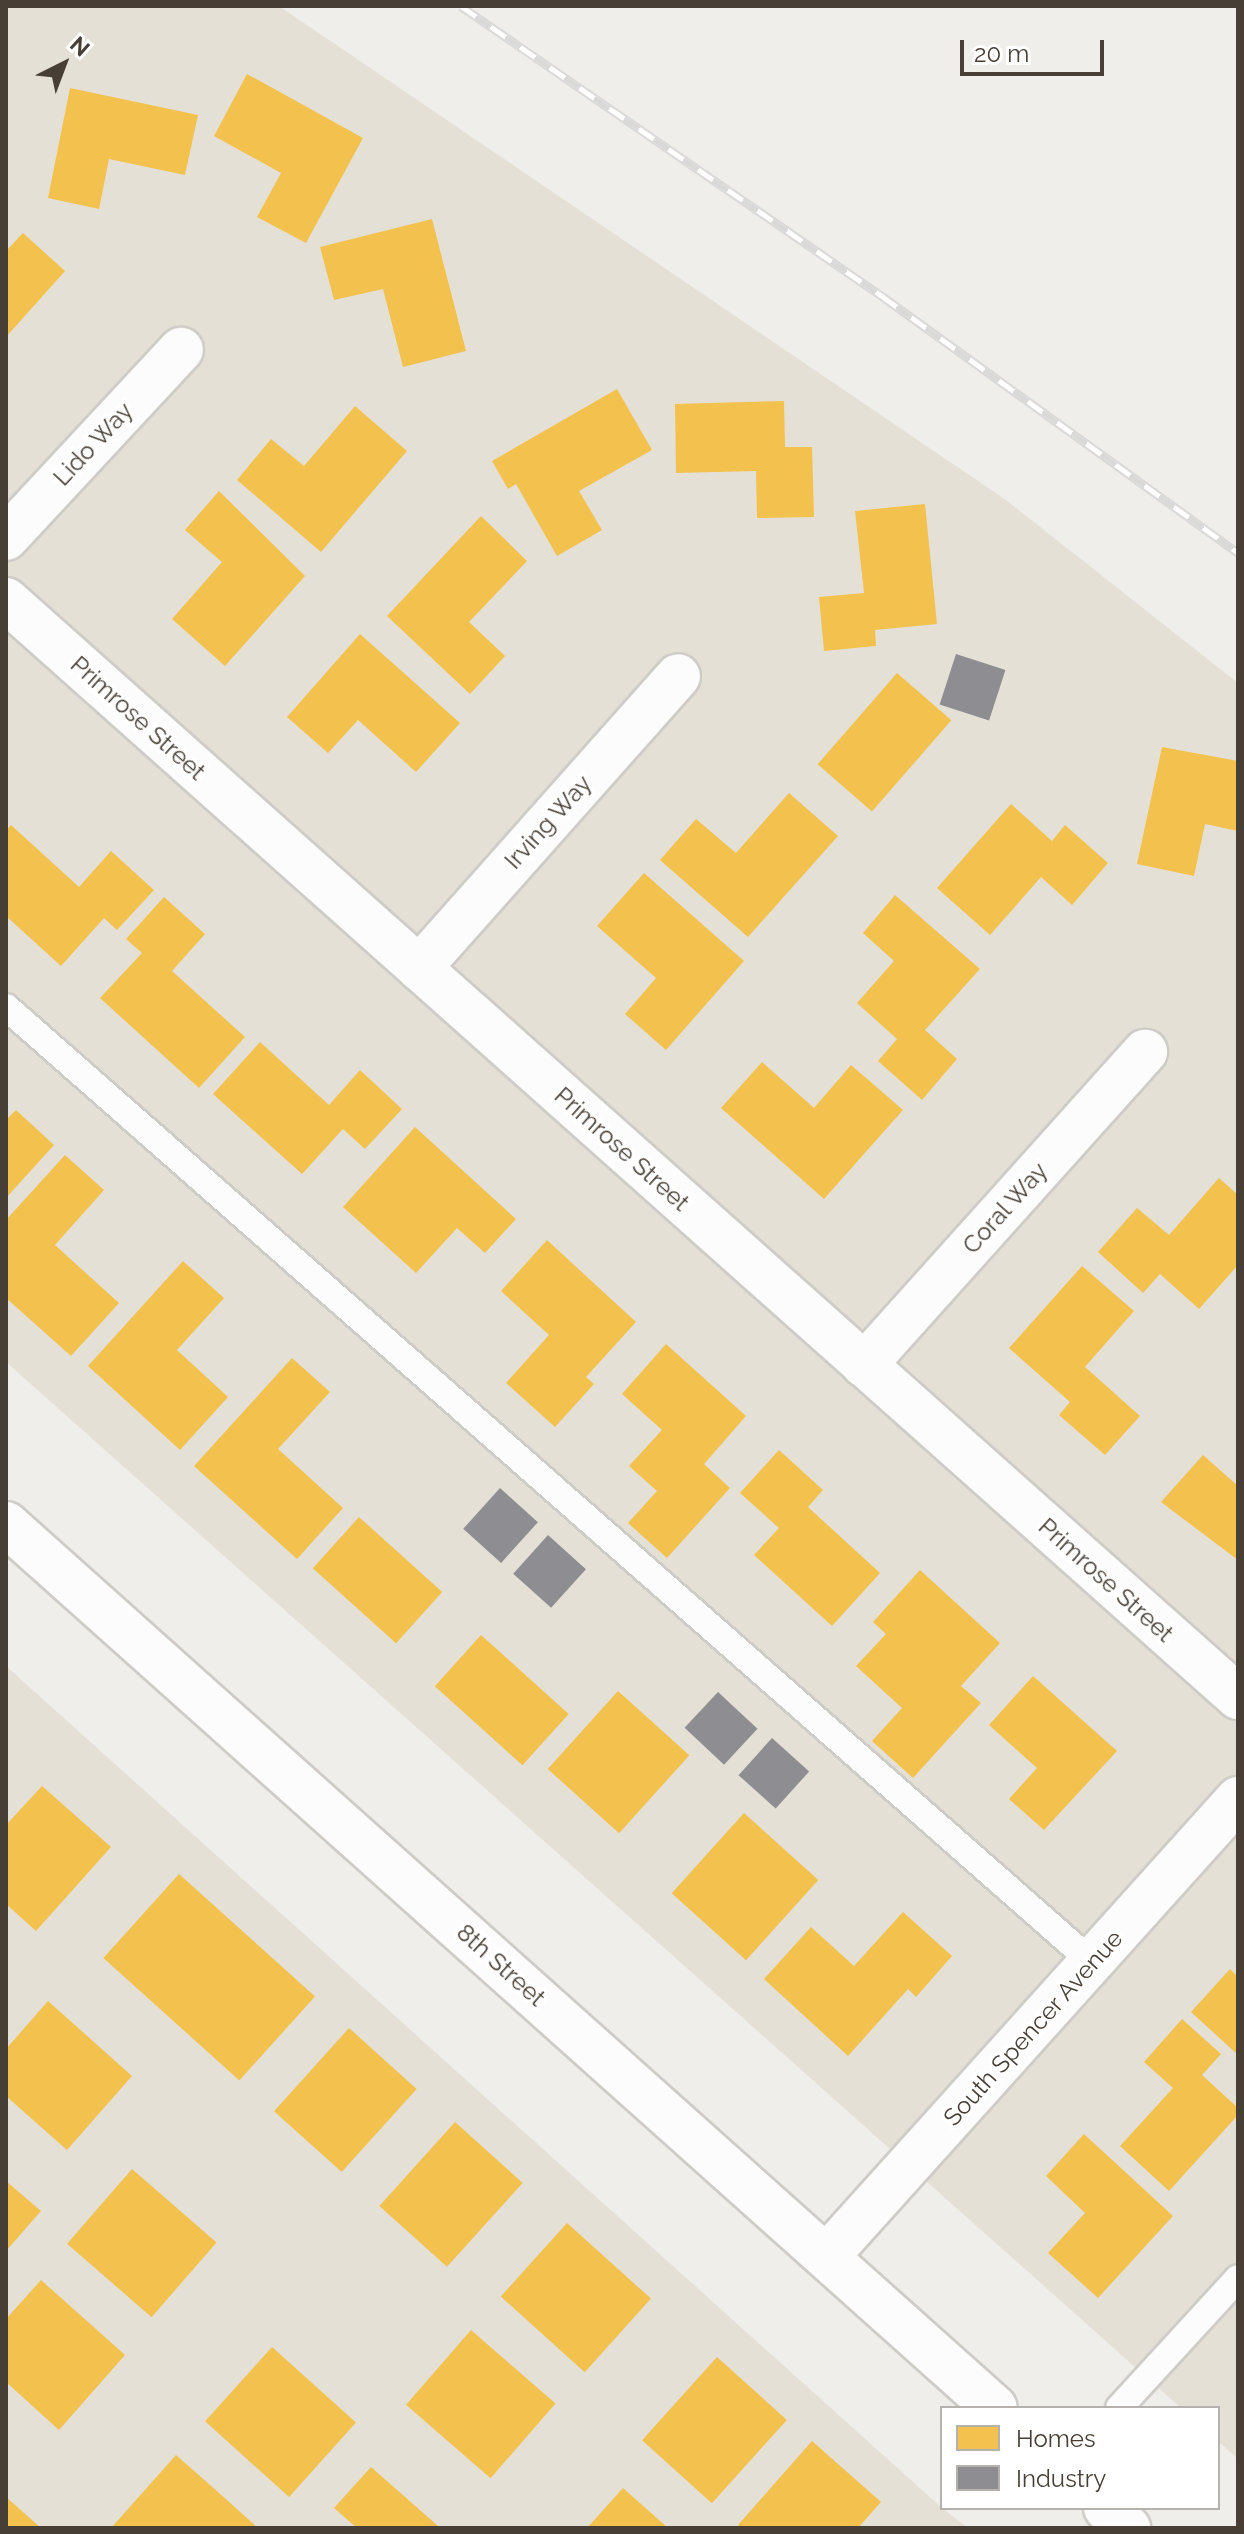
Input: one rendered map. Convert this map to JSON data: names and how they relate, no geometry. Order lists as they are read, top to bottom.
{
  "streets": {
    "street": [
      "Lido Way",
      "Primrose Street",
      "Irving Way",
      "Coral Way",
      "8th Street",
      "South Spencer Avenue"
    ]
  },
  "crossings": [
    ["Primrose Street", "Irving Way"],
    ["Primrose Street", "Coral Way"],
    ["8th Street", "South Spencer Avenue"]
  ],
  "legend": ["Homes", "Industry"],
  "scale_bar": "20 m",
  "north": "top right"
}
